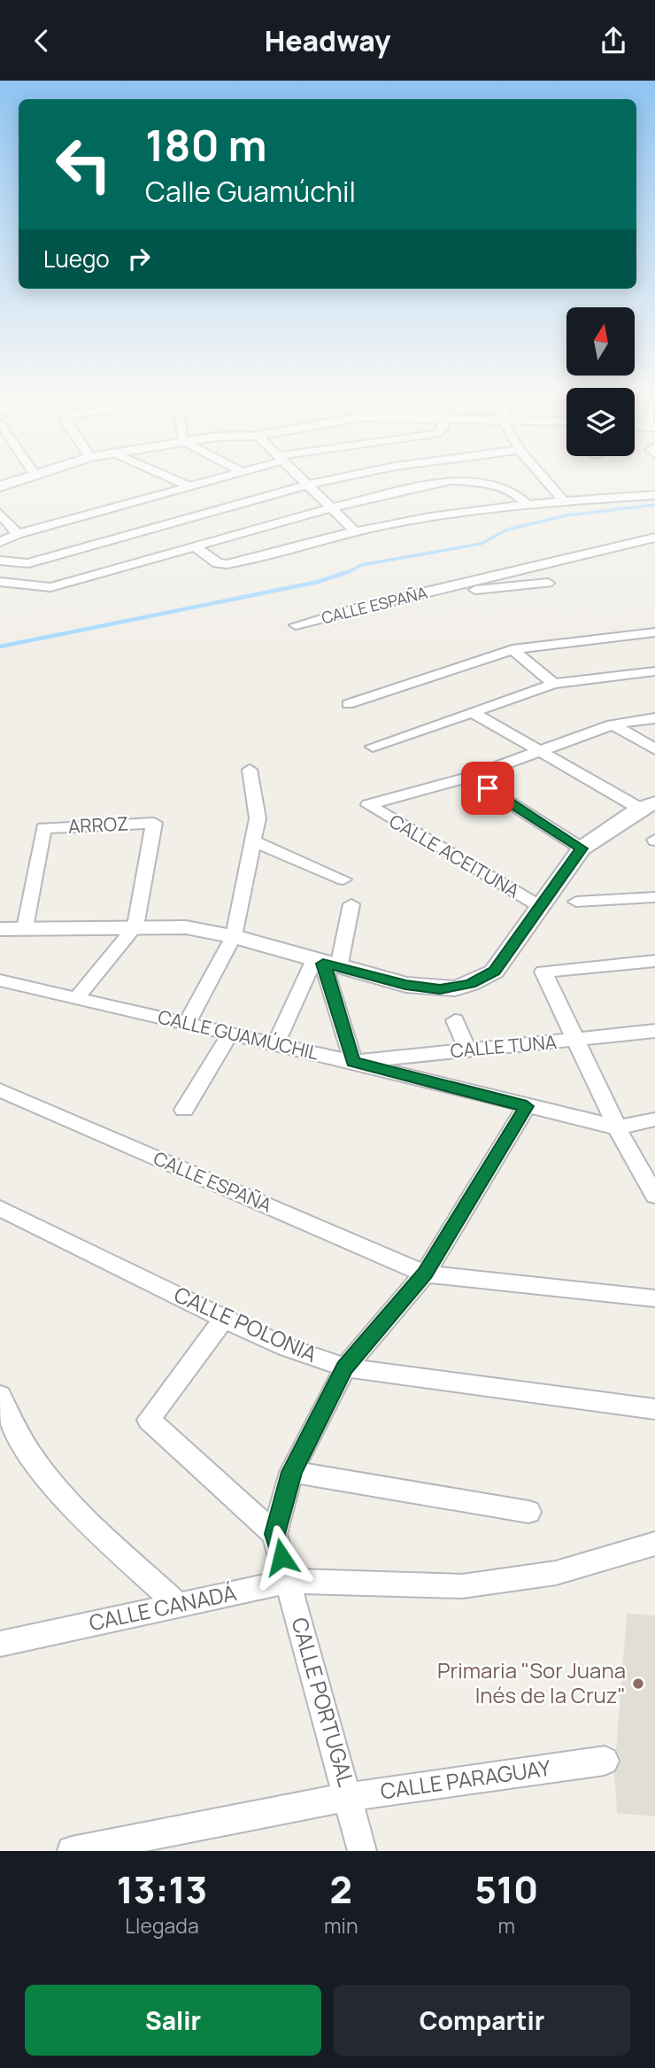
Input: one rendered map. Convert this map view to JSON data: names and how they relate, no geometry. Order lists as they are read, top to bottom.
{
  "streets": {
    "street": [
      "CALLE ESPAÑA",
      "ARROZ",
      "CALLE ACEITUNA",
      "CALLE GUAMÚCHIL",
      "CALLE TUNA",
      "CALLE POLONIA",
      "CALLE CANADÁ",
      "CALLE PORTUGAL",
      "CALLE PARAGUAY"
    ]
  },
  "crossings": [
    ["CALLE GUAMÚCHIL", "CALLE TUNA"],
    ["CALLE CANADÁ", "CALLE PORTUGAL"],
    ["CALLE PORTUGAL", "CALLE PARAGUAY"]
  ],
  "places": ["Primaria \"Sor Juana Inés de la Cruz\""],
  "north": "top",
  "page": {
    "header": "Headway",
    "turn": ["180 m", "Calle Guamúchil"],
    "then": "Luego",
    "eta": [
      "13:13",
      "Llegada",
      "2",
      "min",
      "510",
      "m"
    ],
    "buttons": ["Salir", "Compartir"]
  }
}
